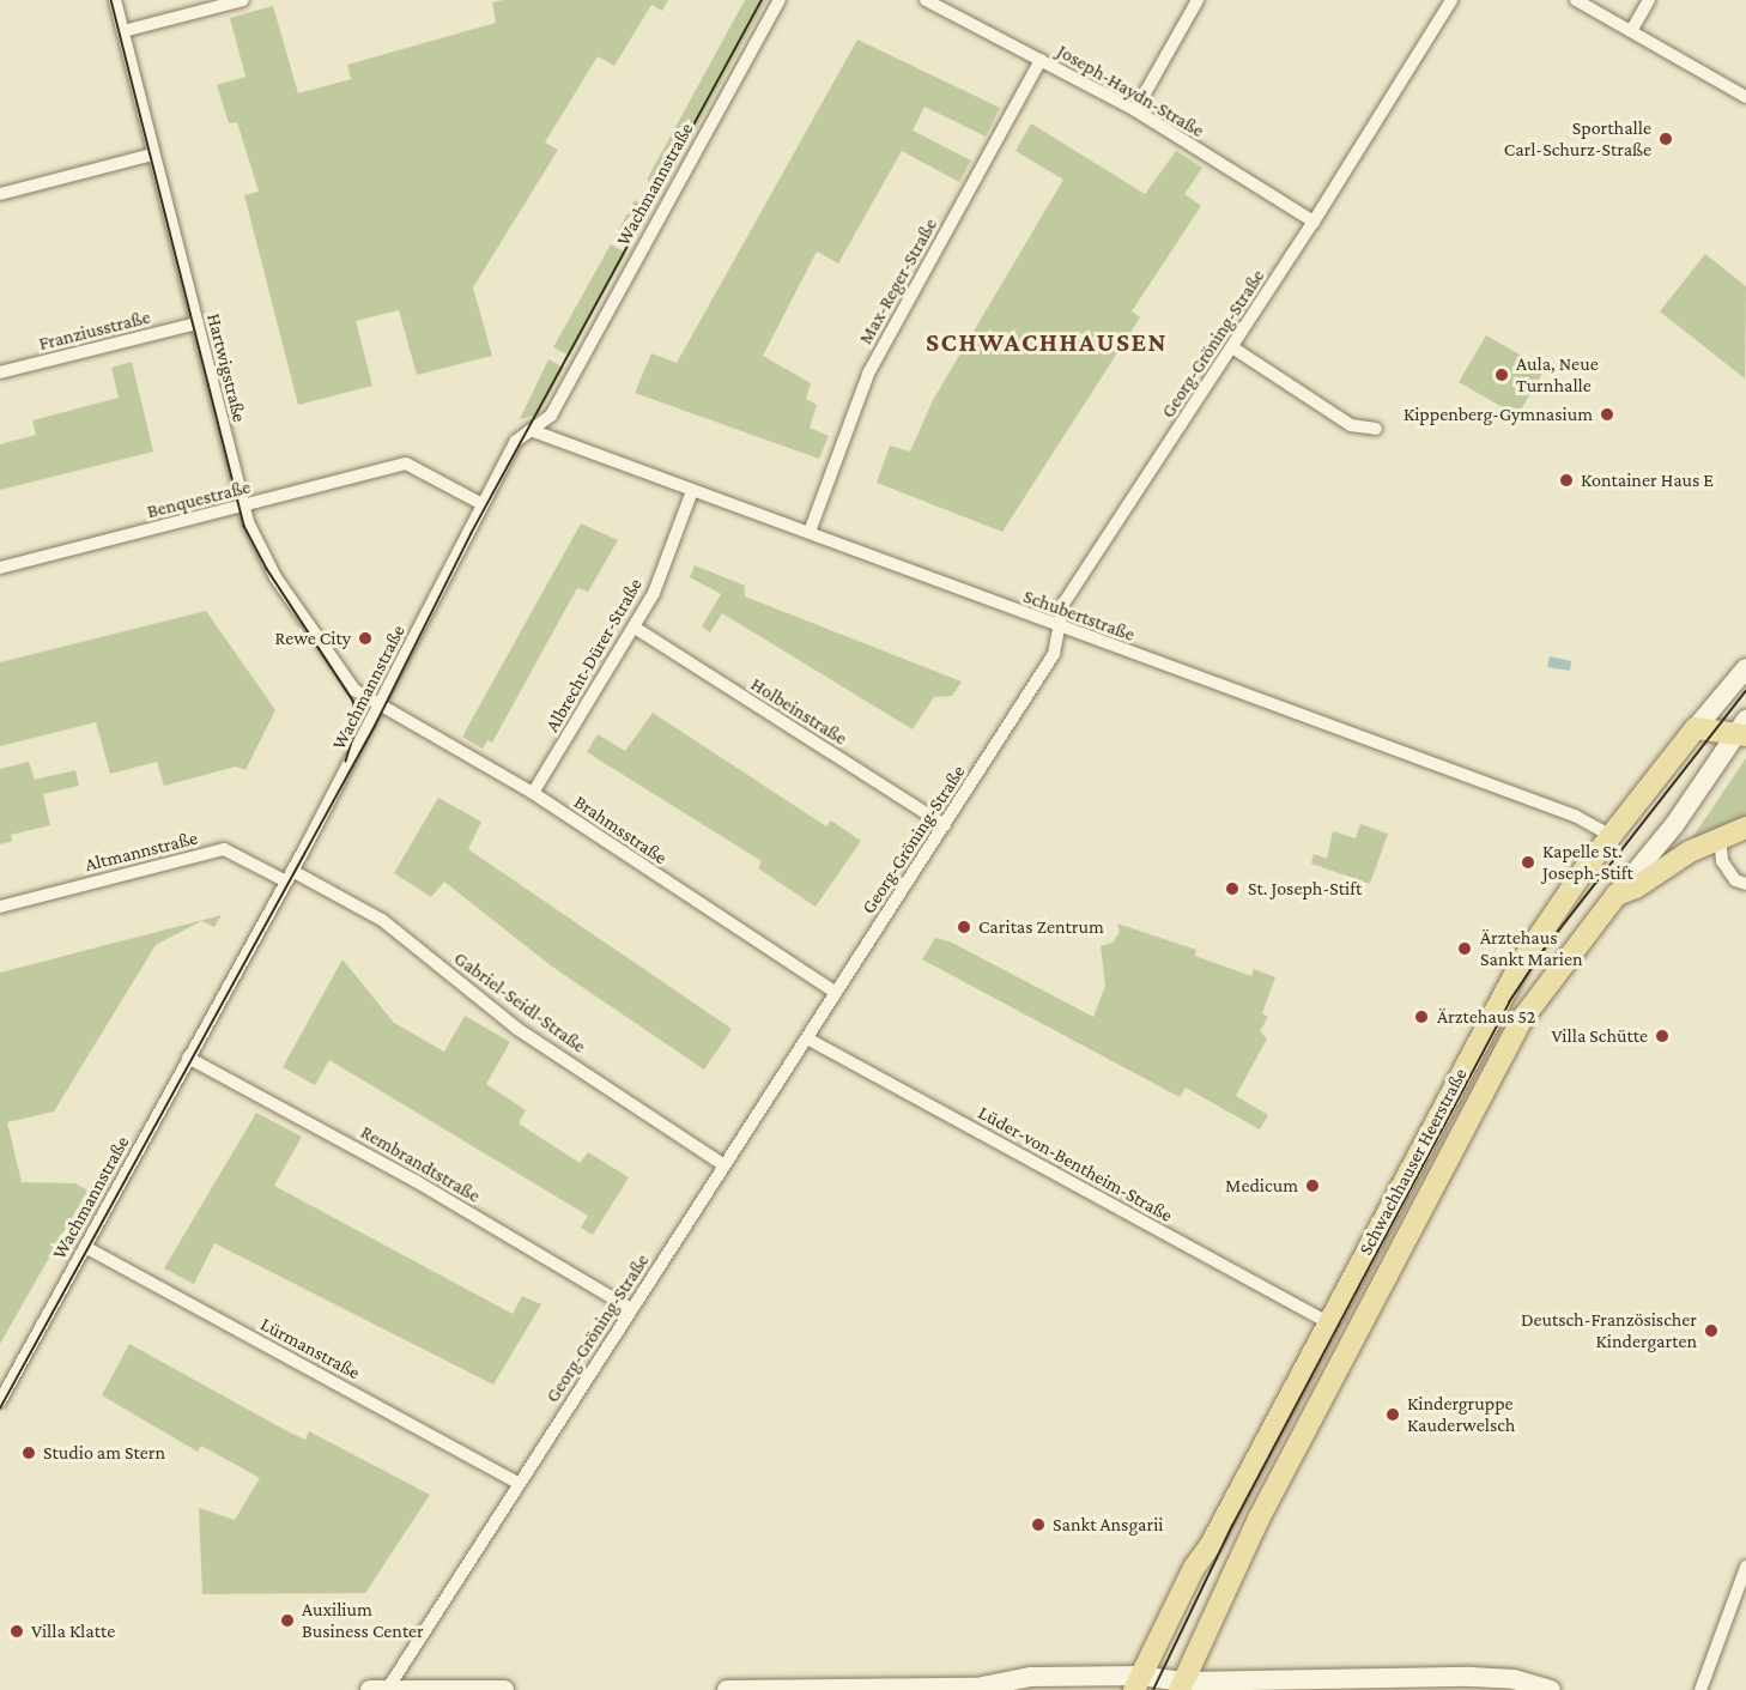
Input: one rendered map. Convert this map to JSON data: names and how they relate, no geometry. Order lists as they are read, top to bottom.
{
  "streets": {
    "main road": ["Schwachhauser Heerstraße"],
    "street": [
      "Joseph-Haydn-Straße",
      "Wachmannstraße",
      "Max-Reger-Straße",
      "Franziusstraße",
      "Georg-Gröning-Straße",
      "Hartwigstraße",
      "Benquestraße",
      "Schubertstraße",
      "Albrecht-Dürer-Straße",
      "Holbeinstraße",
      "Brahmsstraße",
      "Altmannstraße",
      "Gabriel-Seidl-Straße",
      "Rembrandtstraße",
      "Lüder-von-Bentheim-Straße",
      "Lürmanstraße"
    ]
  },
  "crossings": [
    ["Joseph-Haydn-Straße", "Max-Reger-Straße"],
    ["Joseph-Haydn-Straße", "Georg-Gröning-Straße"],
    ["Wachmannstraße", "Hartwigstraße"],
    ["Wachmannstraße", "Benquestraße"],
    ["Wachmannstraße", "Schubertstraße"],
    ["Wachmannstraße", "Brahmsstraße"],
    ["Wachmannstraße", "Altmannstraße"],
    ["Wachmannstraße", "Gabriel-Seidl-Straße"],
    ["Wachmannstraße", "Rembrandtstraße"],
    ["Wachmannstraße", "Lürmanstraße"],
    ["Max-Reger-Straße", "Schubertstraße"],
    ["Franziusstraße", "Hartwigstraße"],
    ["Georg-Gröning-Straße", "Schubertstraße"],
    ["Georg-Gröning-Straße", "Holbeinstraße"],
    ["Georg-Gröning-Straße", "Brahmsstraße"],
    ["Georg-Gröning-Straße", "Gabriel-Seidl-Straße"],
    ["Georg-Gröning-Straße", "Rembrandtstraße"],
    ["Georg-Gröning-Straße", "Lüder-von-Bentheim-Straße"],
    ["Georg-Gröning-Straße", "Lürmanstraße"],
    ["Hartwigstraße", "Benquestraße"],
    ["Hartwigstraße", "Brahmsstraße"],
    ["Schubertstraße", "Albrecht-Dürer-Straße"],
    ["Schubertstraße", "Schwachhauser Heerstraße"],
    ["Albrecht-Dürer-Straße", "Holbeinstraße"],
    ["Albrecht-Dürer-Straße", "Brahmsstraße"],
    ["Altmannstraße", "Gabriel-Seidl-Straße"],
    ["Schwachhauser Heerstraße", "Lüder-von-Bentheim-Straße"]
  ],
  "districts": ["SCHWACHHAUSEN"],
  "places": [
    "Sporthalle Carl-Schurz-Straße",
    "Aula, Neue Turnhalle",
    "Kippenberg-Gymnasium",
    "Kontainer Haus E",
    "Rewe City",
    "Kapelle St. Joseph-Stift",
    "St. Joseph-Stift",
    "Caritas Zentrum",
    "Ärztehaus Sankt Marien",
    "Ärztehaus 52",
    "Villa Schütte",
    "Medicum",
    "Deutsch-Französischer Kindergarten",
    "Kindergruppe Kauderwelsch",
    "Studio am Stern",
    "Sankt Ansgarii",
    "Auxilium Business Center",
    "Villa Klatte"
  ]
}
